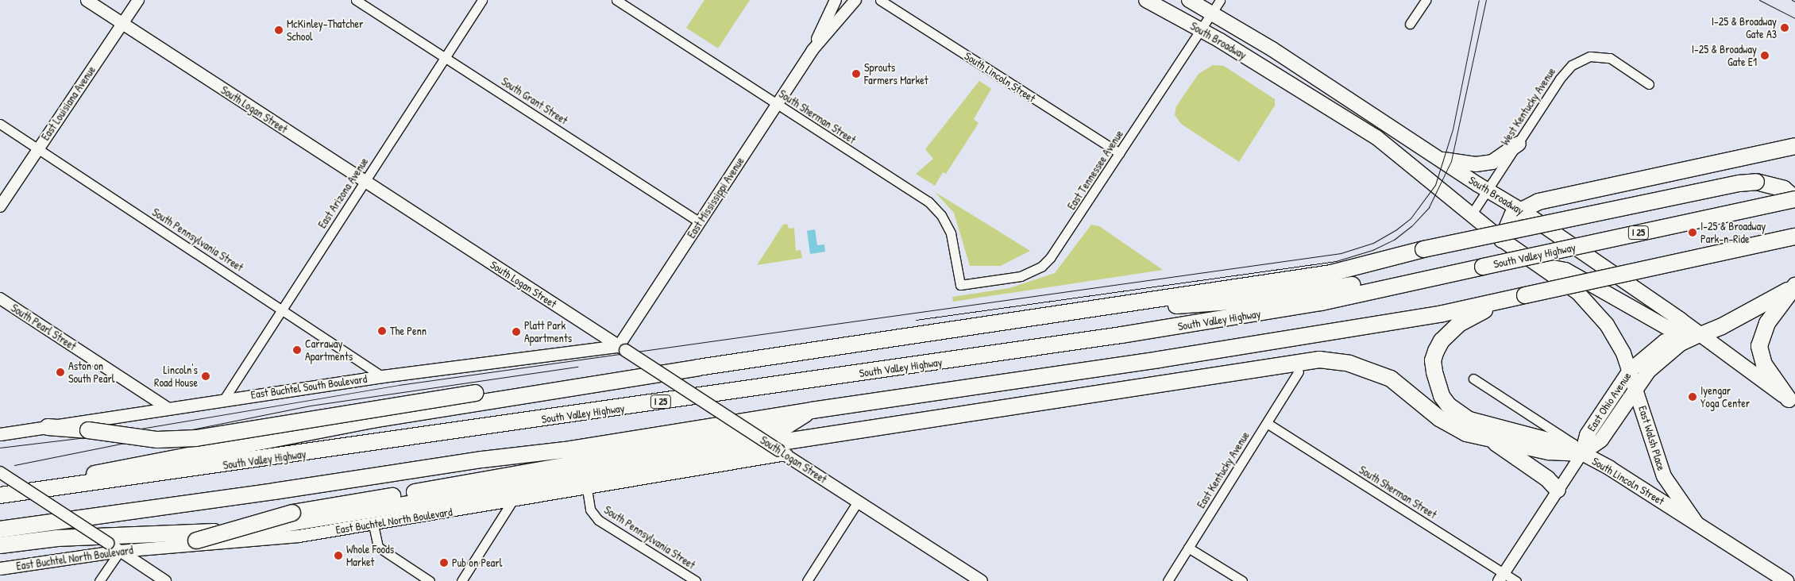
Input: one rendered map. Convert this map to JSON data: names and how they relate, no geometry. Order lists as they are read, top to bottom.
{
  "streets": {
    "highway": ["I 25", "South Valley Highway"],
    "main road": [
      "South Broadway",
      "South Lincoln Street",
      "South Logan Street",
      "East Buchtel South Boulevard",
      "East Ohio Avenue",
      "East Walsh Place",
      "East Buchtel North Boulevard"
    ],
    "street": [
      "South Grant Street",
      "East Louisiana Avenue",
      "West Kentucky Avenue",
      "South Sherman Street",
      "East Tennessee Avenue",
      "East Arizona Avenue",
      "East Mississippi Avenue",
      "South Pennsylvania Street",
      "South Pearl Street",
      "East Kentucky Avenue"
    ]
  },
  "crossings": [
    ["South Broadway", "West Kentucky Avenue"],
    ["South Broadway", "East Tennessee Avenue"],
    ["South Broadway", "East Ohio Avenue"],
    ["South Broadway", "East Walsh Place"],
    ["South Lincoln Street", "East Tennessee Avenue"],
    ["South Lincoln Street", "East Ohio Avenue"],
    ["South Lincoln Street", "East Walsh Place"],
    ["South Grant Street", "East Arizona Avenue"],
    ["South Grant Street", "East Mississippi Avenue"],
    ["East Louisiana Avenue", "South Logan Street"],
    ["East Louisiana Avenue", "South Pennsylvania Street"],
    ["South Logan Street", "East Arizona Avenue"],
    ["South Logan Street", "East Mississippi Avenue"],
    ["South Logan Street", "East Buchtel South Boulevard"],
    ["South Logan Street", "East Buchtel North Boulevard"],
    ["South Sherman Street", "East Tennessee Avenue"],
    ["South Sherman Street", "East Mississippi Avenue"],
    ["South Sherman Street", "East Ohio Avenue"],
    ["South Sherman Street", "East Kentucky Avenue"],
    ["East Arizona Avenue", "South Pennsylvania Street"],
    ["East Arizona Avenue", "East Buchtel South Boulevard"],
    ["East Mississippi Avenue", "East Buchtel South Boulevard"],
    ["South Pennsylvania Street", "East Buchtel South Boulevard"],
    ["South Pennsylvania Street", "East Buchtel North Boulevard"],
    ["South Pearl Street", "East Buchtel South Boulevard"],
    ["East Ohio Avenue", "East Walsh Place"]
  ],
  "places": [
    "I-25 & Broadway Gate A3",
    "McKinley-Thatcher School",
    "I-25 & Broadway Gate E1",
    "Sprouts Farmers Market",
    "I-25 & Broadway Park-n-Ride",
    "The Penn",
    "Platt Park Apartments",
    "Carraway Apartments",
    "Aston on South Pearl",
    "Lincoln's Road House",
    "Iyengar Yoga Center",
    "Whole Foods Market",
    "Pub on Pearl"
  ]
}
